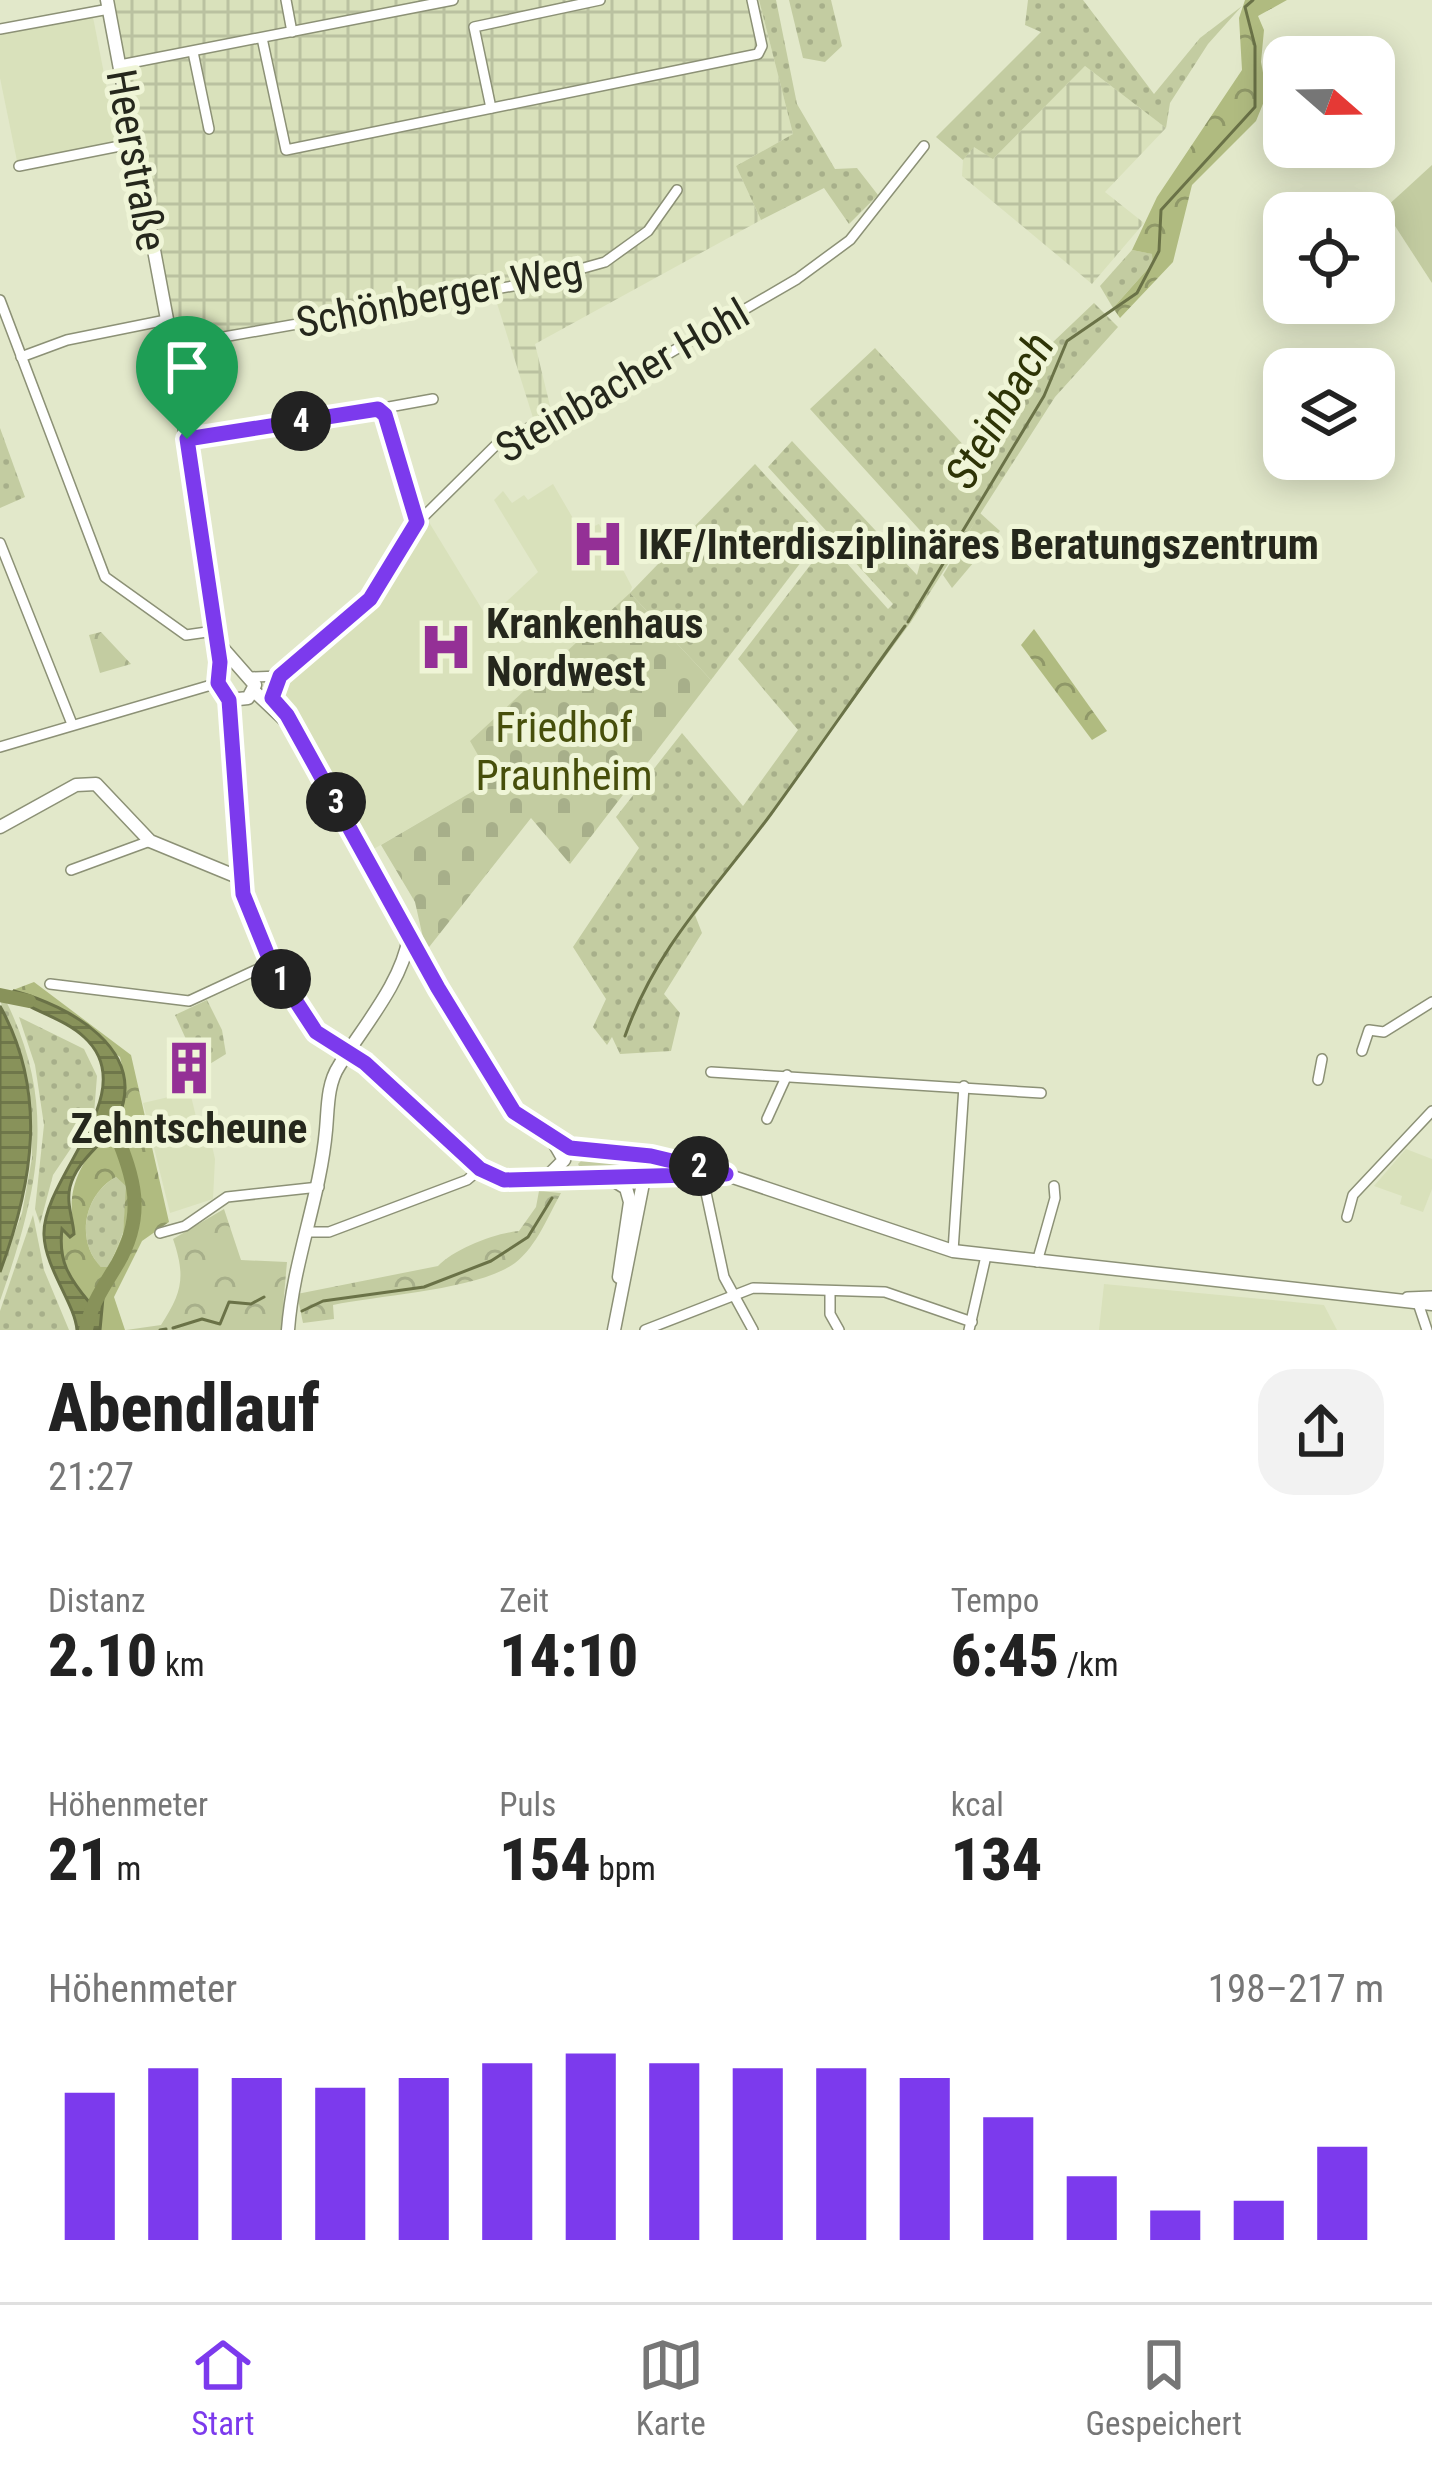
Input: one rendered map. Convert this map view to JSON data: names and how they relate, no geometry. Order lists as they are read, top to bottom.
{
  "streets": {
    "main road": ["Heerstraße"],
    "street": ["Schönberger Weg", "Steinbacher Hohl"]
  },
  "crossings": [
    ["Heerstraße", "Schönberger Weg"]
  ],
  "water": ["Steinbach"],
  "parks": ["Friedhof Praunheim"],
  "places": {
    "hospital": ["IKF/Interdisziplinäres Beratungszentrum", "Krankenhaus Nordwest"],
    "building": ["Zehntscheune"]
  },
  "north": "right",
  "page": {
    "pins": [
      "4",
      "3",
      "1",
      "2"
    ],
    "heading": ["Abendlauf", "21:27"],
    "stats": [
      ["Distanz", "2.10 km"],
      ["Zeit", "14:10"],
      ["Tempo", "6:45 /km"],
      ["Höhenmeter", "21 m"],
      ["Puls", "154 bpm"],
      ["kcal", "134"]
    ],
    "chart": ["Höhenmeter", "198–217 m"],
    "tabs": ["Start", "Karte", "Gespeichert"]
  }
}
